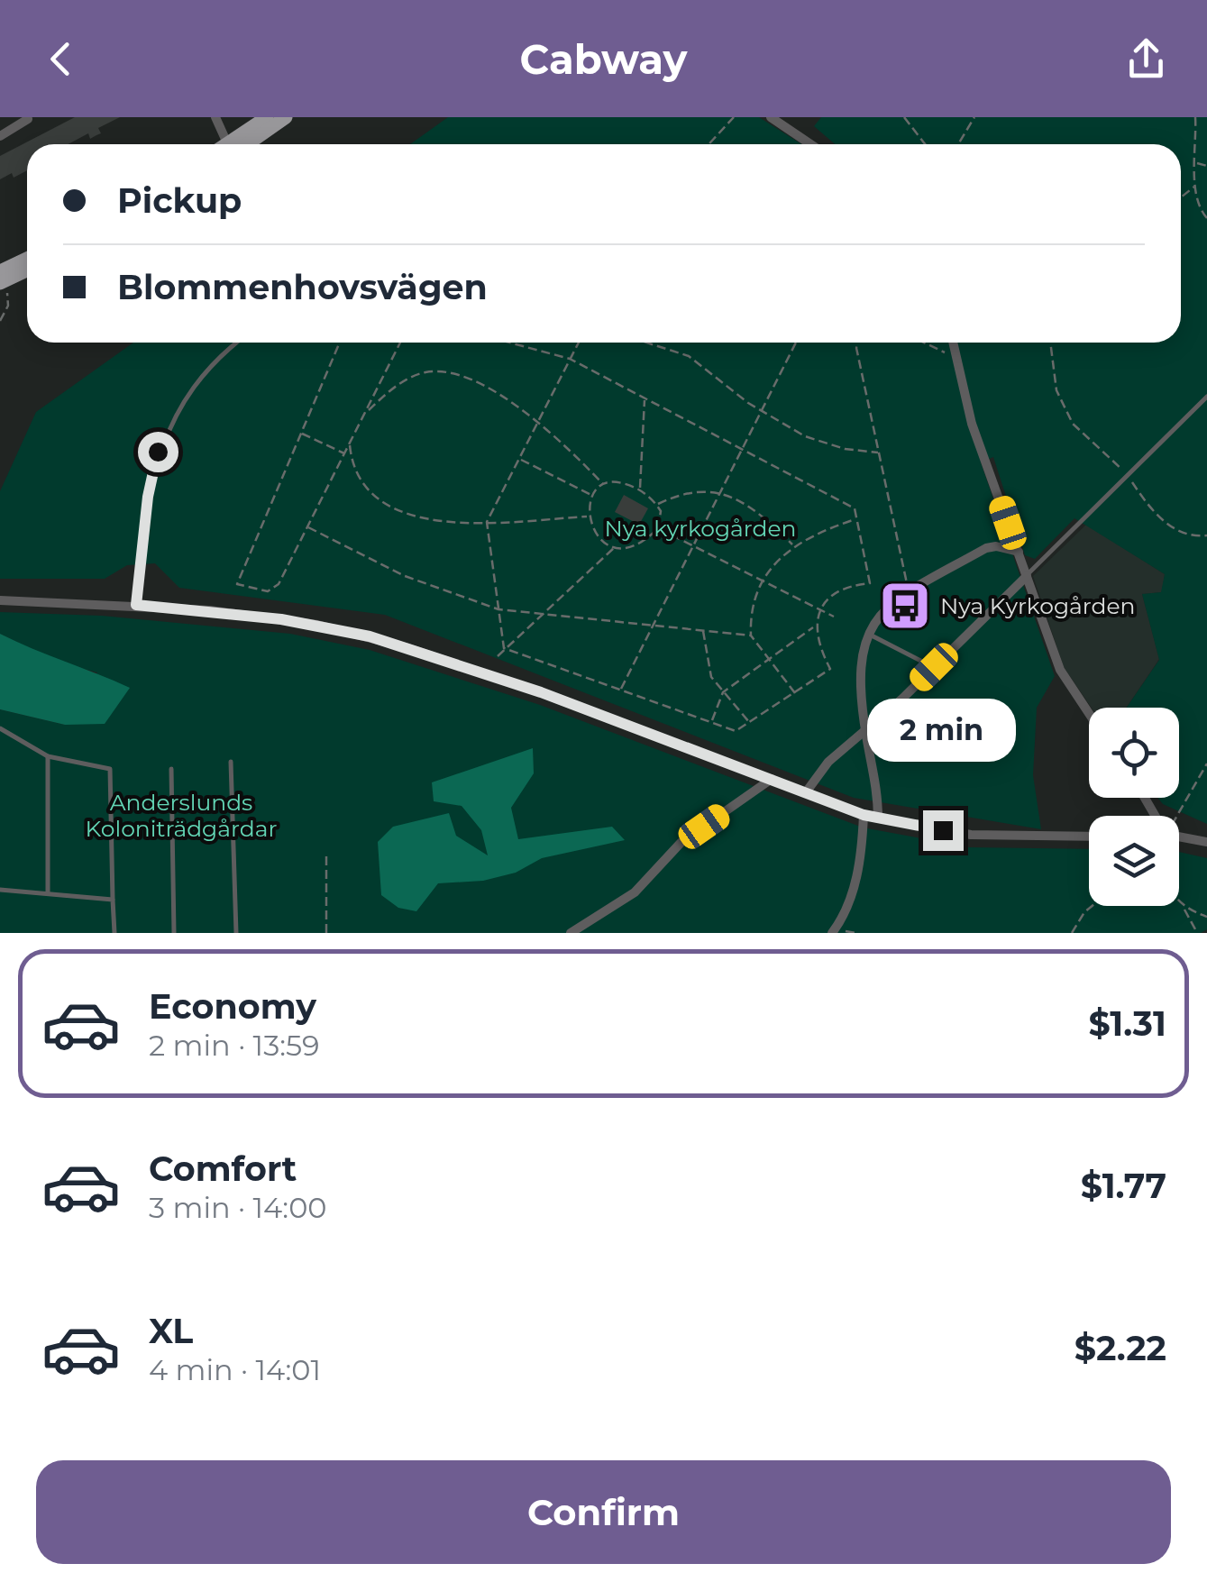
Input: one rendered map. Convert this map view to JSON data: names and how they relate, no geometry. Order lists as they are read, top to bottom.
{
  "parks": ["Nya kyrkogården", "Anderslunds Koloniträdgårdar"],
  "places": {
    "bus stop": ["Nya Kyrkogården"]
  },
  "page": {
    "header": "Cabway",
    "banner": ["Pickup", "Blommenhovsvägen"],
    "bubble": "2 min",
    "list": [
      {
        "name": "Economy",
        "note": "2 min · 13:59",
        "value": "$1.31"
      },
      {
        "name": "Comfort",
        "note": "3 min · 14:00",
        "value": "$1.77"
      },
      {
        "name": "XL",
        "note": "4 min · 14:01",
        "value": "$2.22"
      }
    ],
    "buttons": "Confirm"
  }
}
